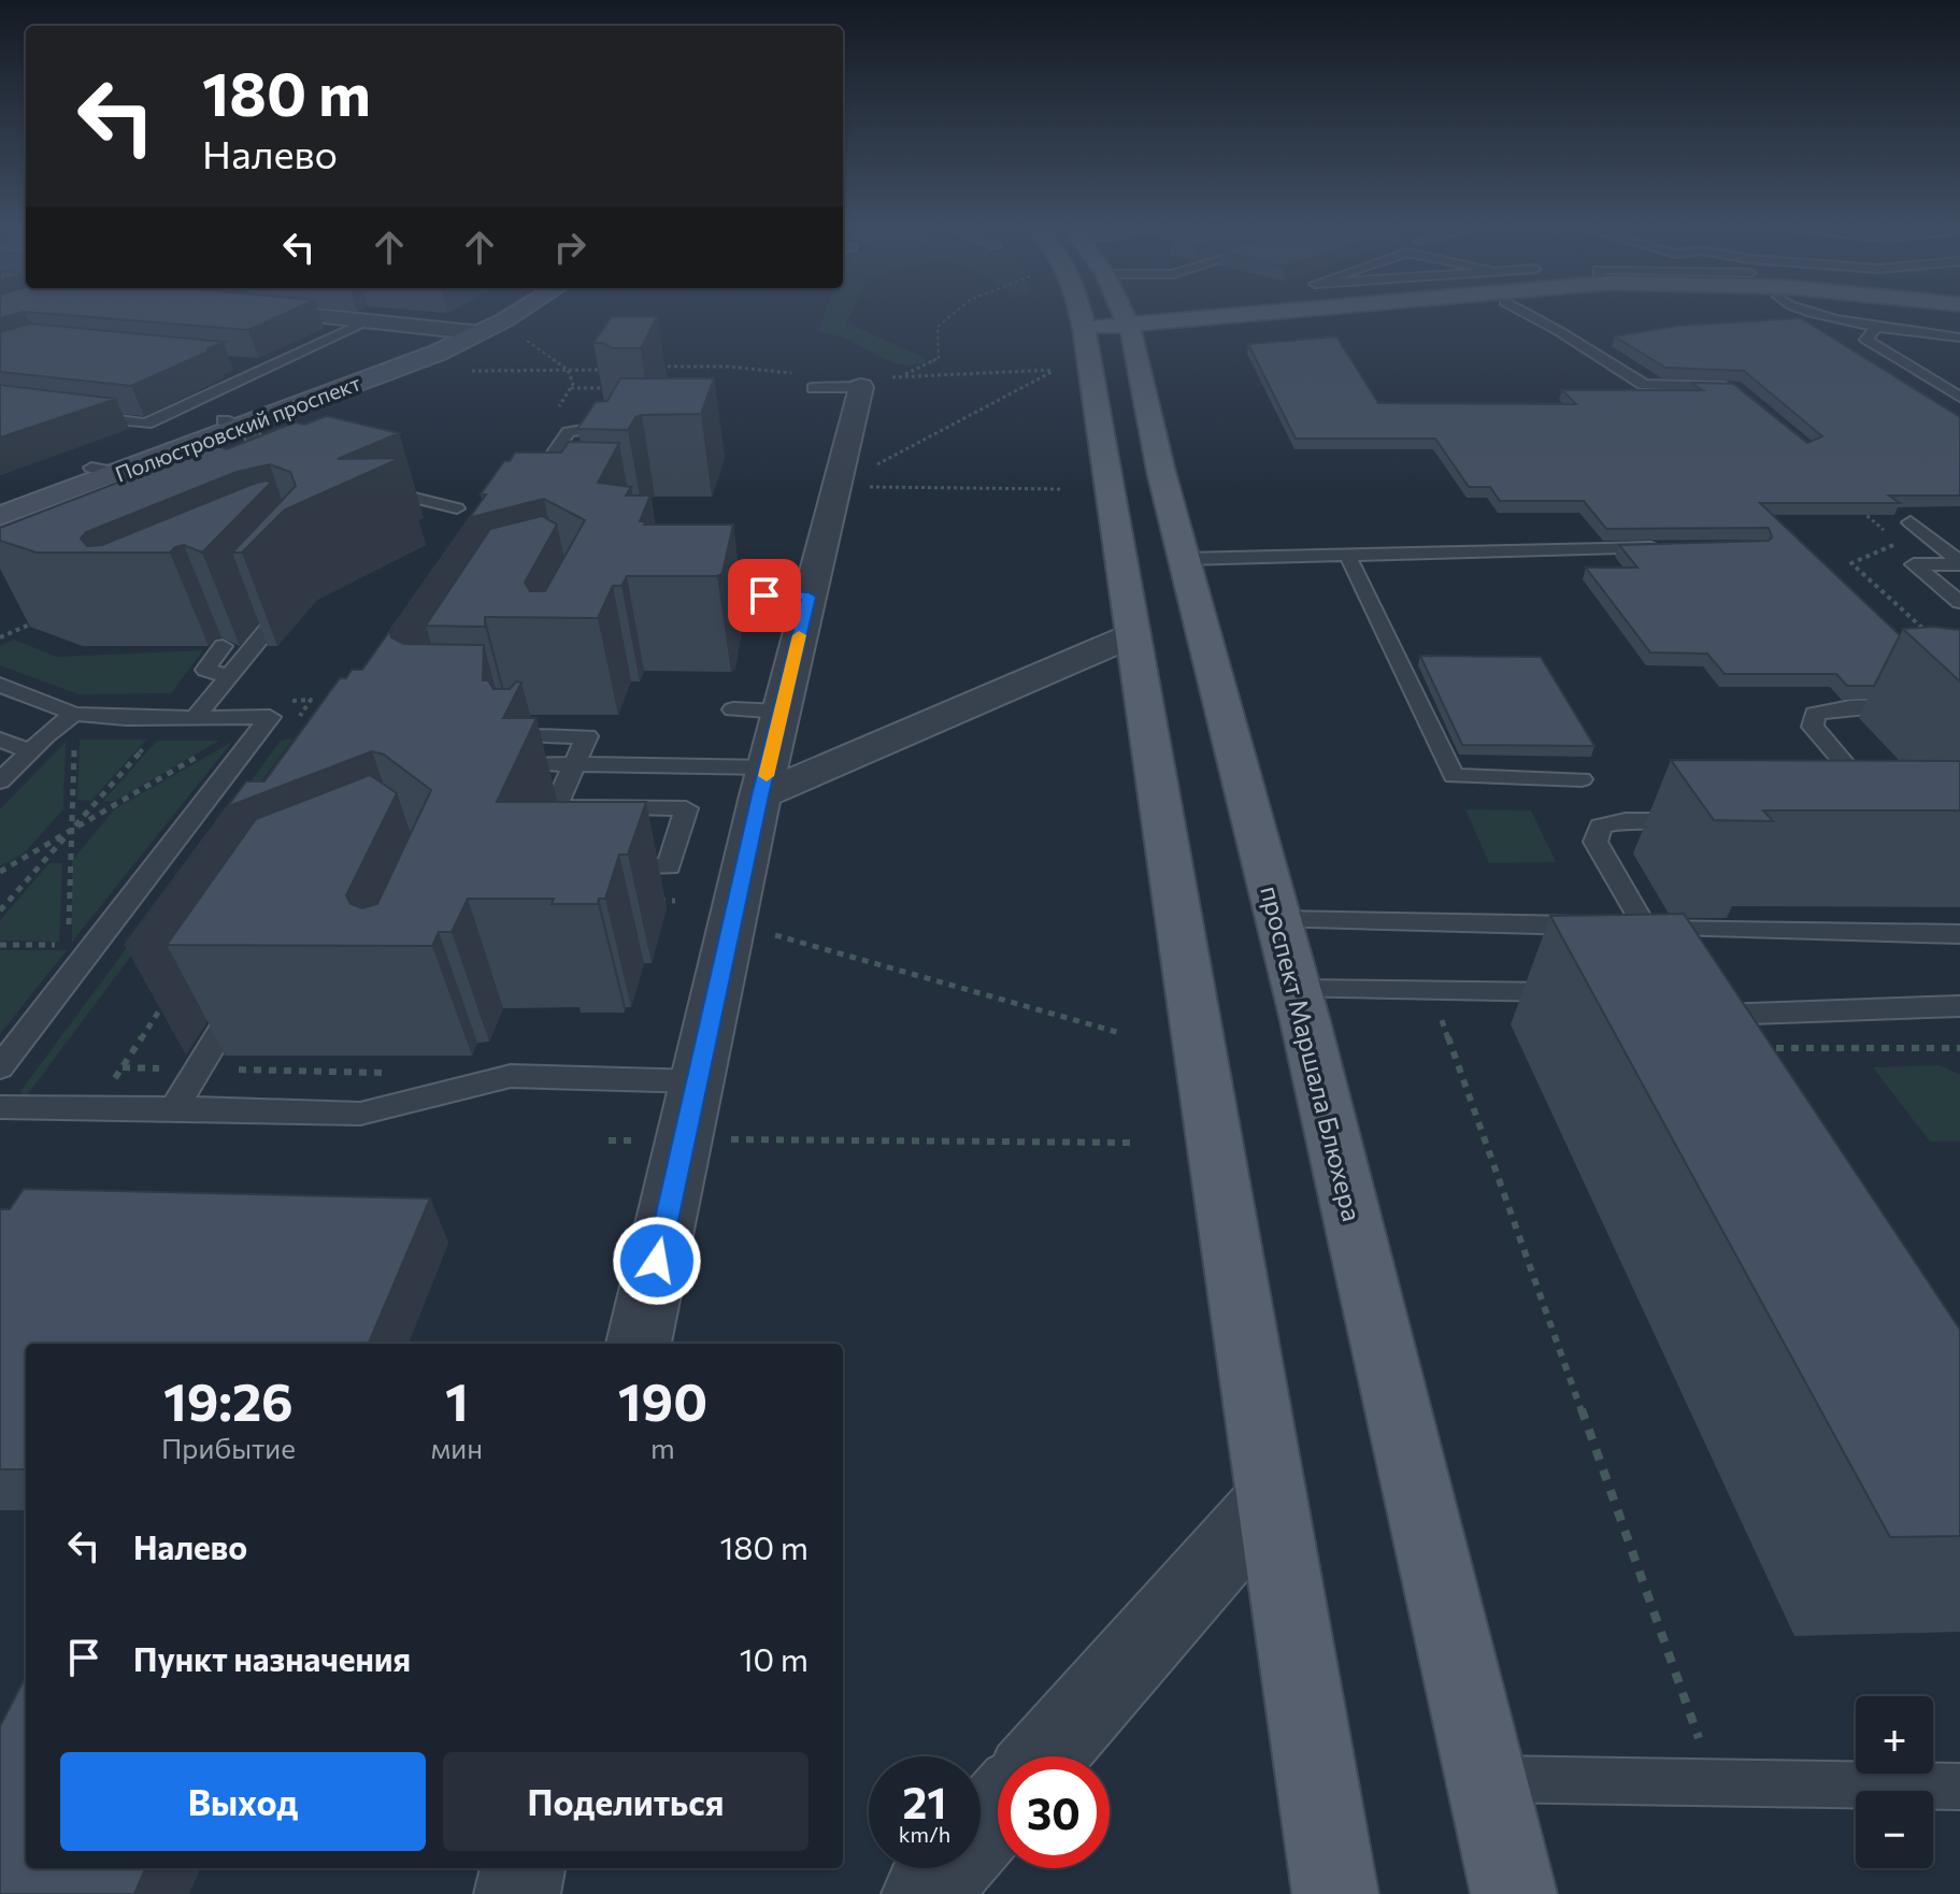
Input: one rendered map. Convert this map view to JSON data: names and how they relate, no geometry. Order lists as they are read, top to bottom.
{
  "streets": {
    "main road": ["Полюстровский проспект", "проспект Маршала Блюхера"]
  },
  "page": {
    "turn": ["180 m", "Налево"],
    "eta": [
      "19:26",
      "Прибытие",
      "1",
      "мин",
      "190",
      "m"
    ],
    "list": [
      {
        "name": "Налево",
        "value": "180 m"
      },
      {
        "name": "Пункт назначения",
        "value": "10 m"
      }
    ],
    "map_buttons": ["+", "−"],
    "buttons": ["Выход", "Поделиться"],
    "speed": "21 km/h",
    "limit": "30"
  }
}
